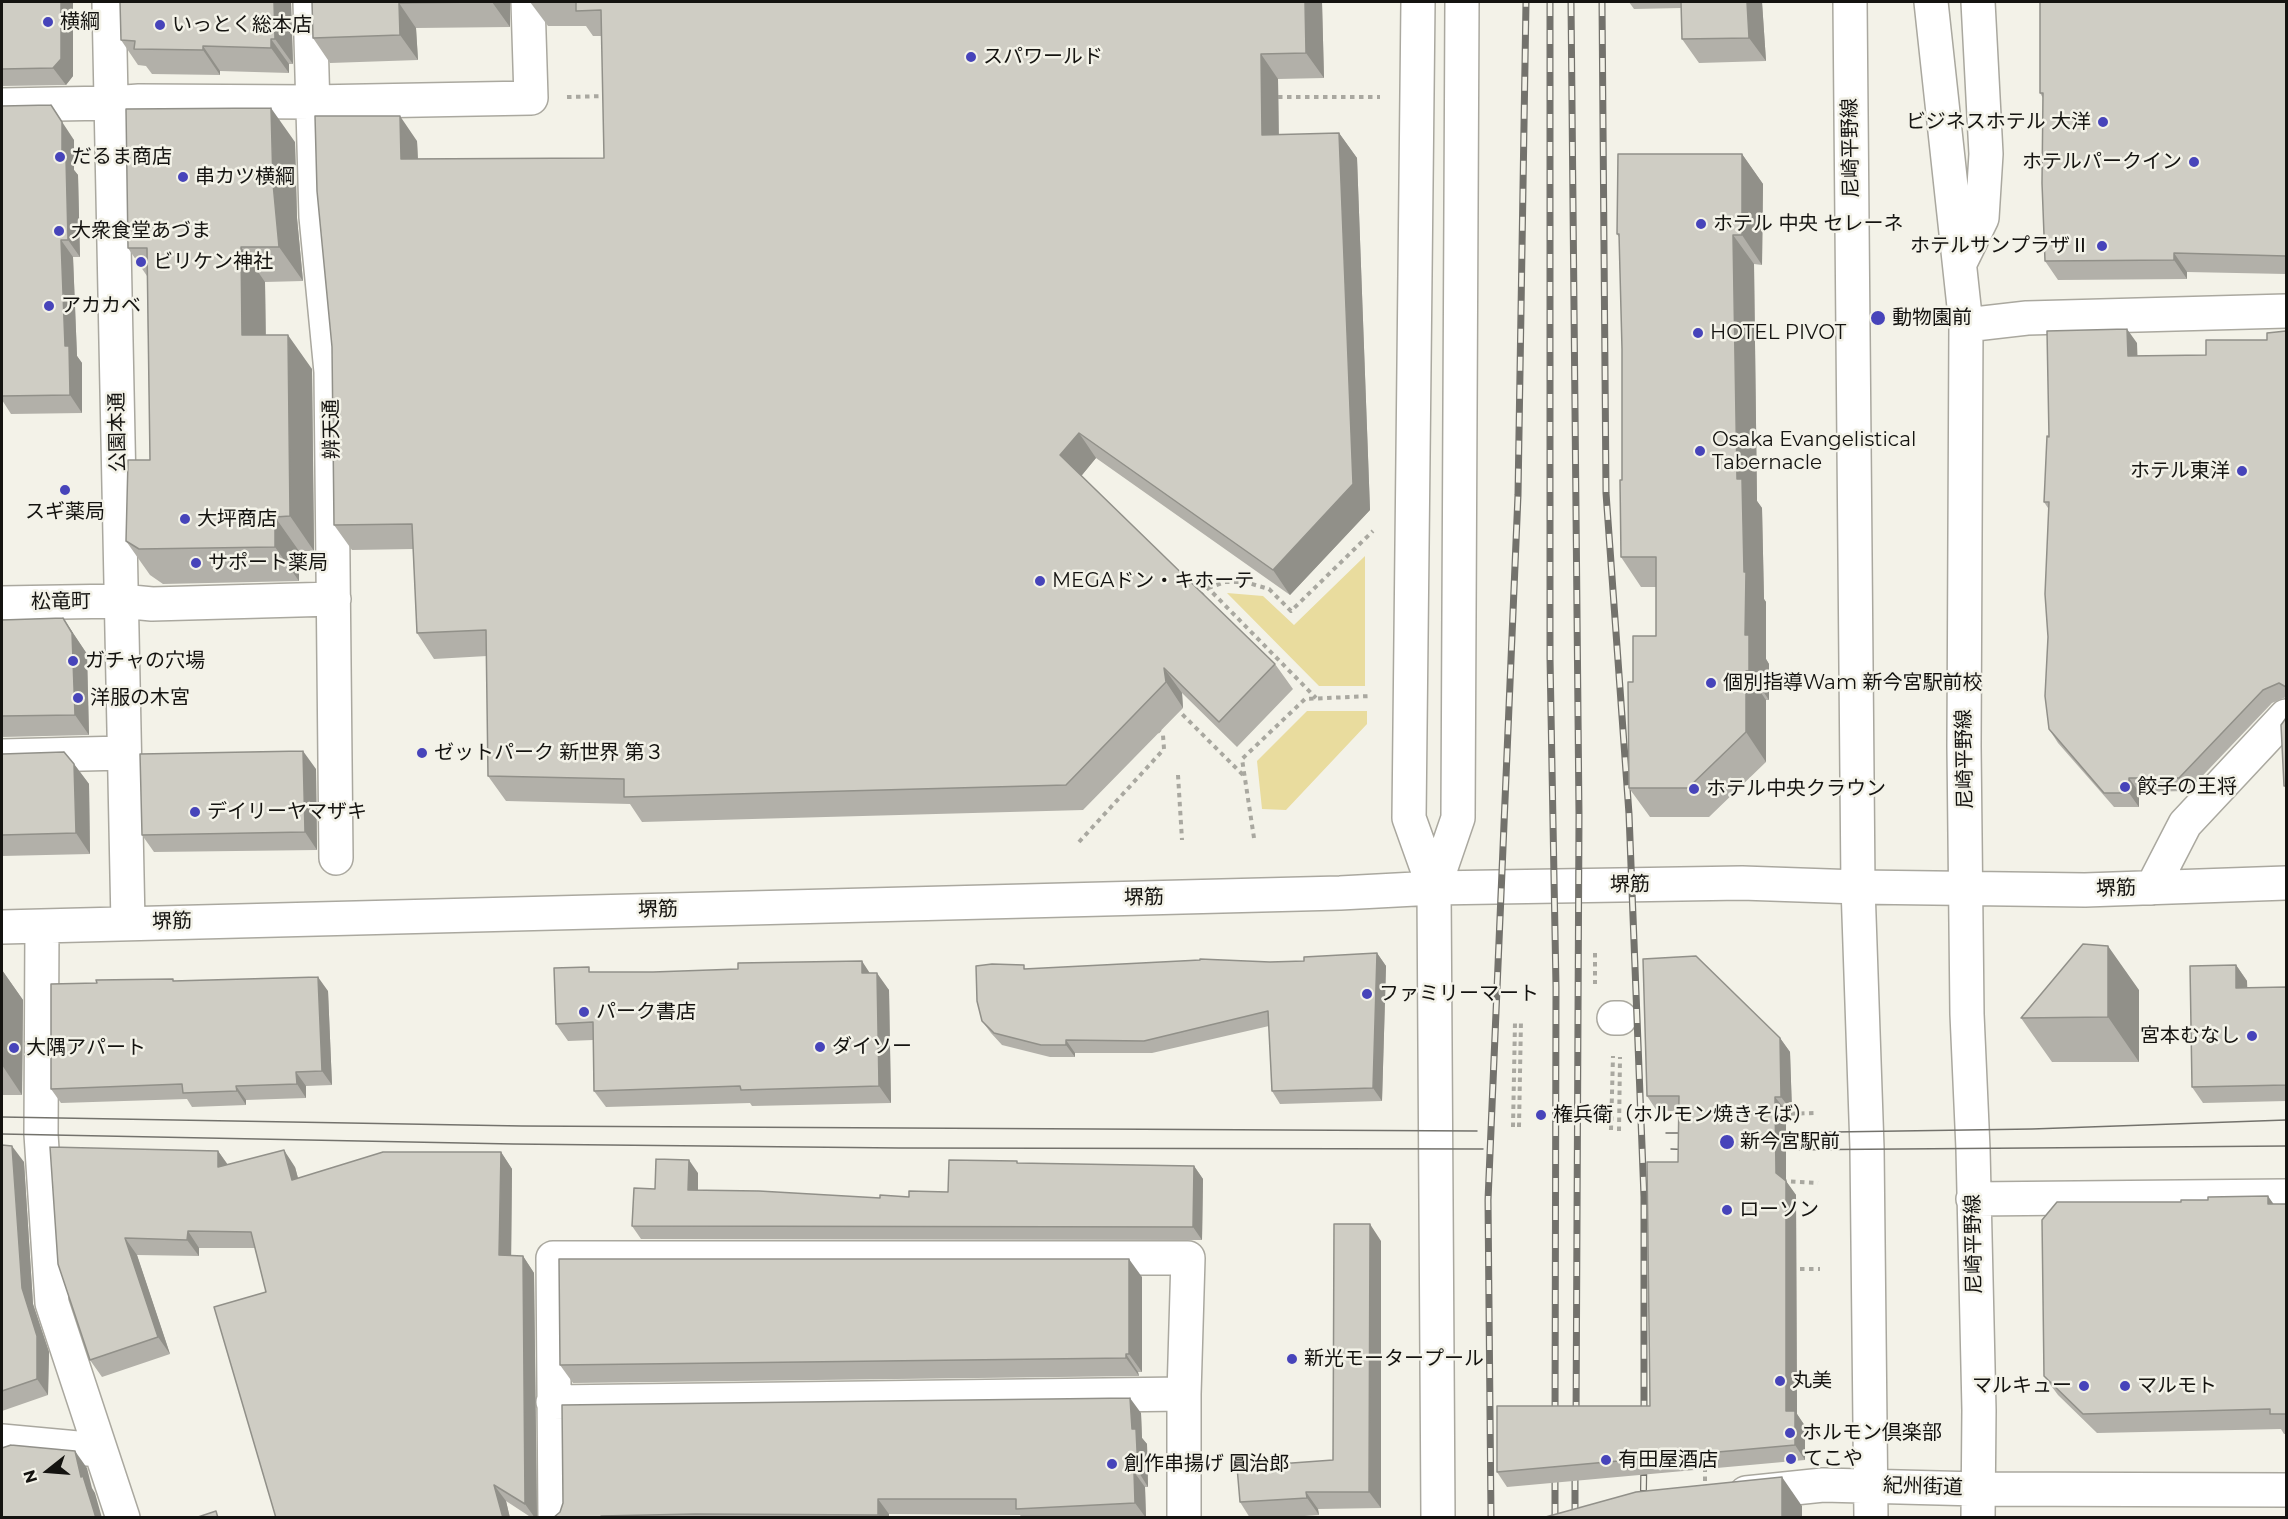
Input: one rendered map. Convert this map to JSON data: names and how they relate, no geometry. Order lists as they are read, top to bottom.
{
  "streets": {
    "street": [
      "尼崎平野線",
      "辨天通",
      "公園本通",
      "松竜町",
      "堺筋",
      "紀州街道"
    ]
  },
  "crossings": [
    ["尼崎平野線", "堺筋"],
    ["尼崎平野線", "紀州街道"],
    ["辨天通", "松竜町"],
    ["公園本通", "松竜町"],
    ["公園本通", "堺筋"]
  ],
  "places": [
    "横綱",
    "いっとく総本店",
    "スパワールド",
    "ビジネスホテル 大洋",
    "だるま商店",
    "ホテルパークイン",
    "串カツ横綱",
    "ホテル 中央 セレーネ",
    "大衆食堂あづま",
    "ホテルサンプラザⅡ",
    "ビリケン神社",
    "アカカベ",
    "動物園前",
    "HOTEL PIVOT",
    "Osaka Evangelistical Tabernacle",
    "ホテル東洋",
    "スギ薬局",
    "大坪商店",
    "サポート薬局",
    "MEGAドン・キホーテ",
    "ガチャの穴場",
    "個別指導Wam 新今宮駅前校",
    "洋服の木宮",
    "ゼットパーク 新世界 第３",
    "餃子の王将",
    "ホテル中央クラウン",
    "デイリーヤマザキ",
    "ファミリーマート",
    "パーク書店",
    "宮本むなし",
    "ダイソー",
    "大隅アパート",
    "権兵衛（ホルモン焼きそば）",
    "新今宮駅前",
    "ローソン",
    "新光モータープール",
    "丸美",
    "マルキュー",
    "マルモト",
    "ホルモン倶楽部",
    "てこや",
    "有田屋酒店",
    "創作串揚げ 圓治郎"
  ],
  "north": "left"
}
